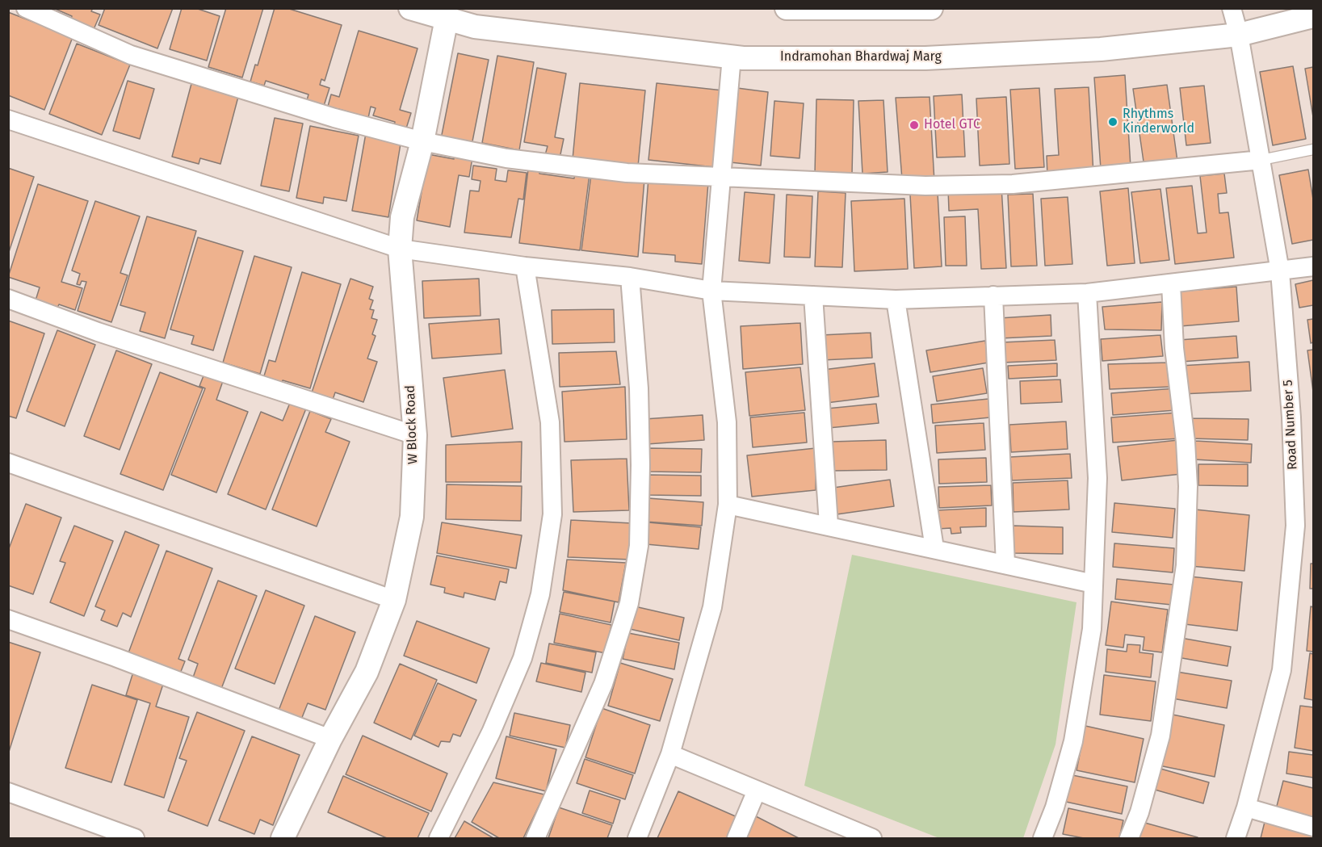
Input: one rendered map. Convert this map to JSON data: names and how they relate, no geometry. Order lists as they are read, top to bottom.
{
  "streets": {
    "street": ["Indramohan Bhardwaj Marg", "W Block Road", "Road Number 5"]
  },
  "crossings": [
    ["Indramohan Bhardwaj Marg", "W Block Road"],
    ["Indramohan Bhardwaj Marg", "Road Number 5"]
  ],
  "places": ["Rhythms Kinderworld", "Hotel GTC"]
}
